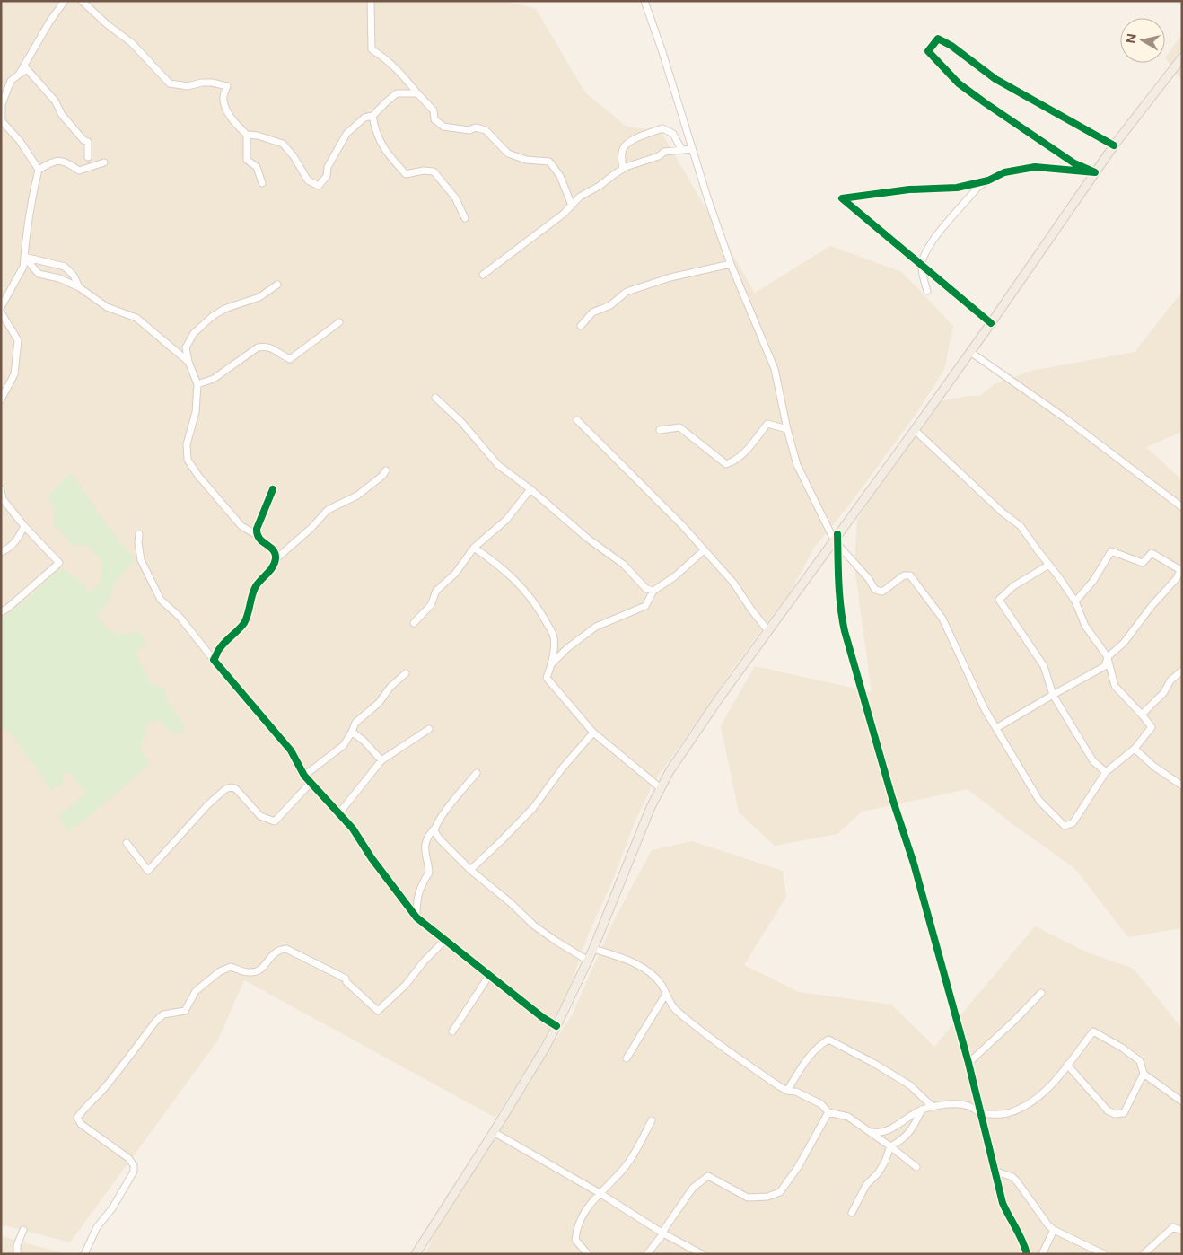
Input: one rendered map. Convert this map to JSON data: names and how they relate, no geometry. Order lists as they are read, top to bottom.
{
  "north": "left"
}
